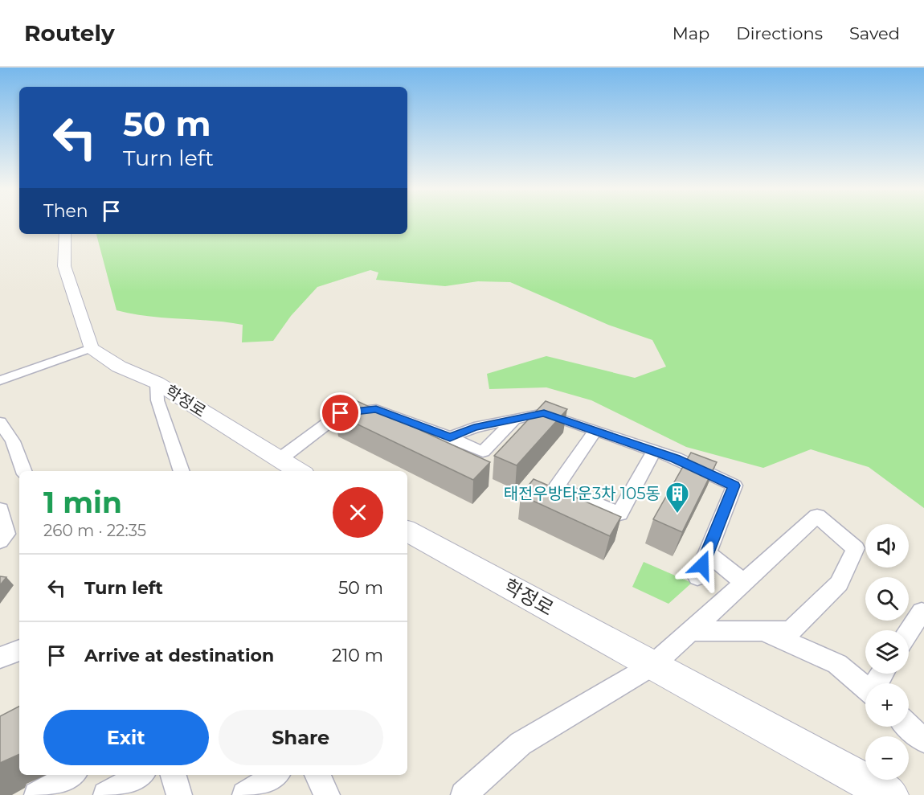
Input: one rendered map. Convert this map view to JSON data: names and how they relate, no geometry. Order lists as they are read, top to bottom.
{
  "streets": {
    "main road": ["학정로"]
  },
  "places": {
    "building": ["태전우방타운3차 105동"]
  },
  "page": {
    "header": "Routely",
    "nav": ["Map", "Directions", "Saved"],
    "turn": ["50 m", "Turn left"],
    "then": "Then",
    "heading": ["1 min", "260 m · 22:35"],
    "map_buttons": ["+", "−"],
    "list": [
      {
        "name": "Turn left",
        "value": "50 m"
      },
      {
        "name": "Arrive at destination",
        "value": "210 m"
      }
    ],
    "buttons": ["Exit", "Share"]
  }
}
